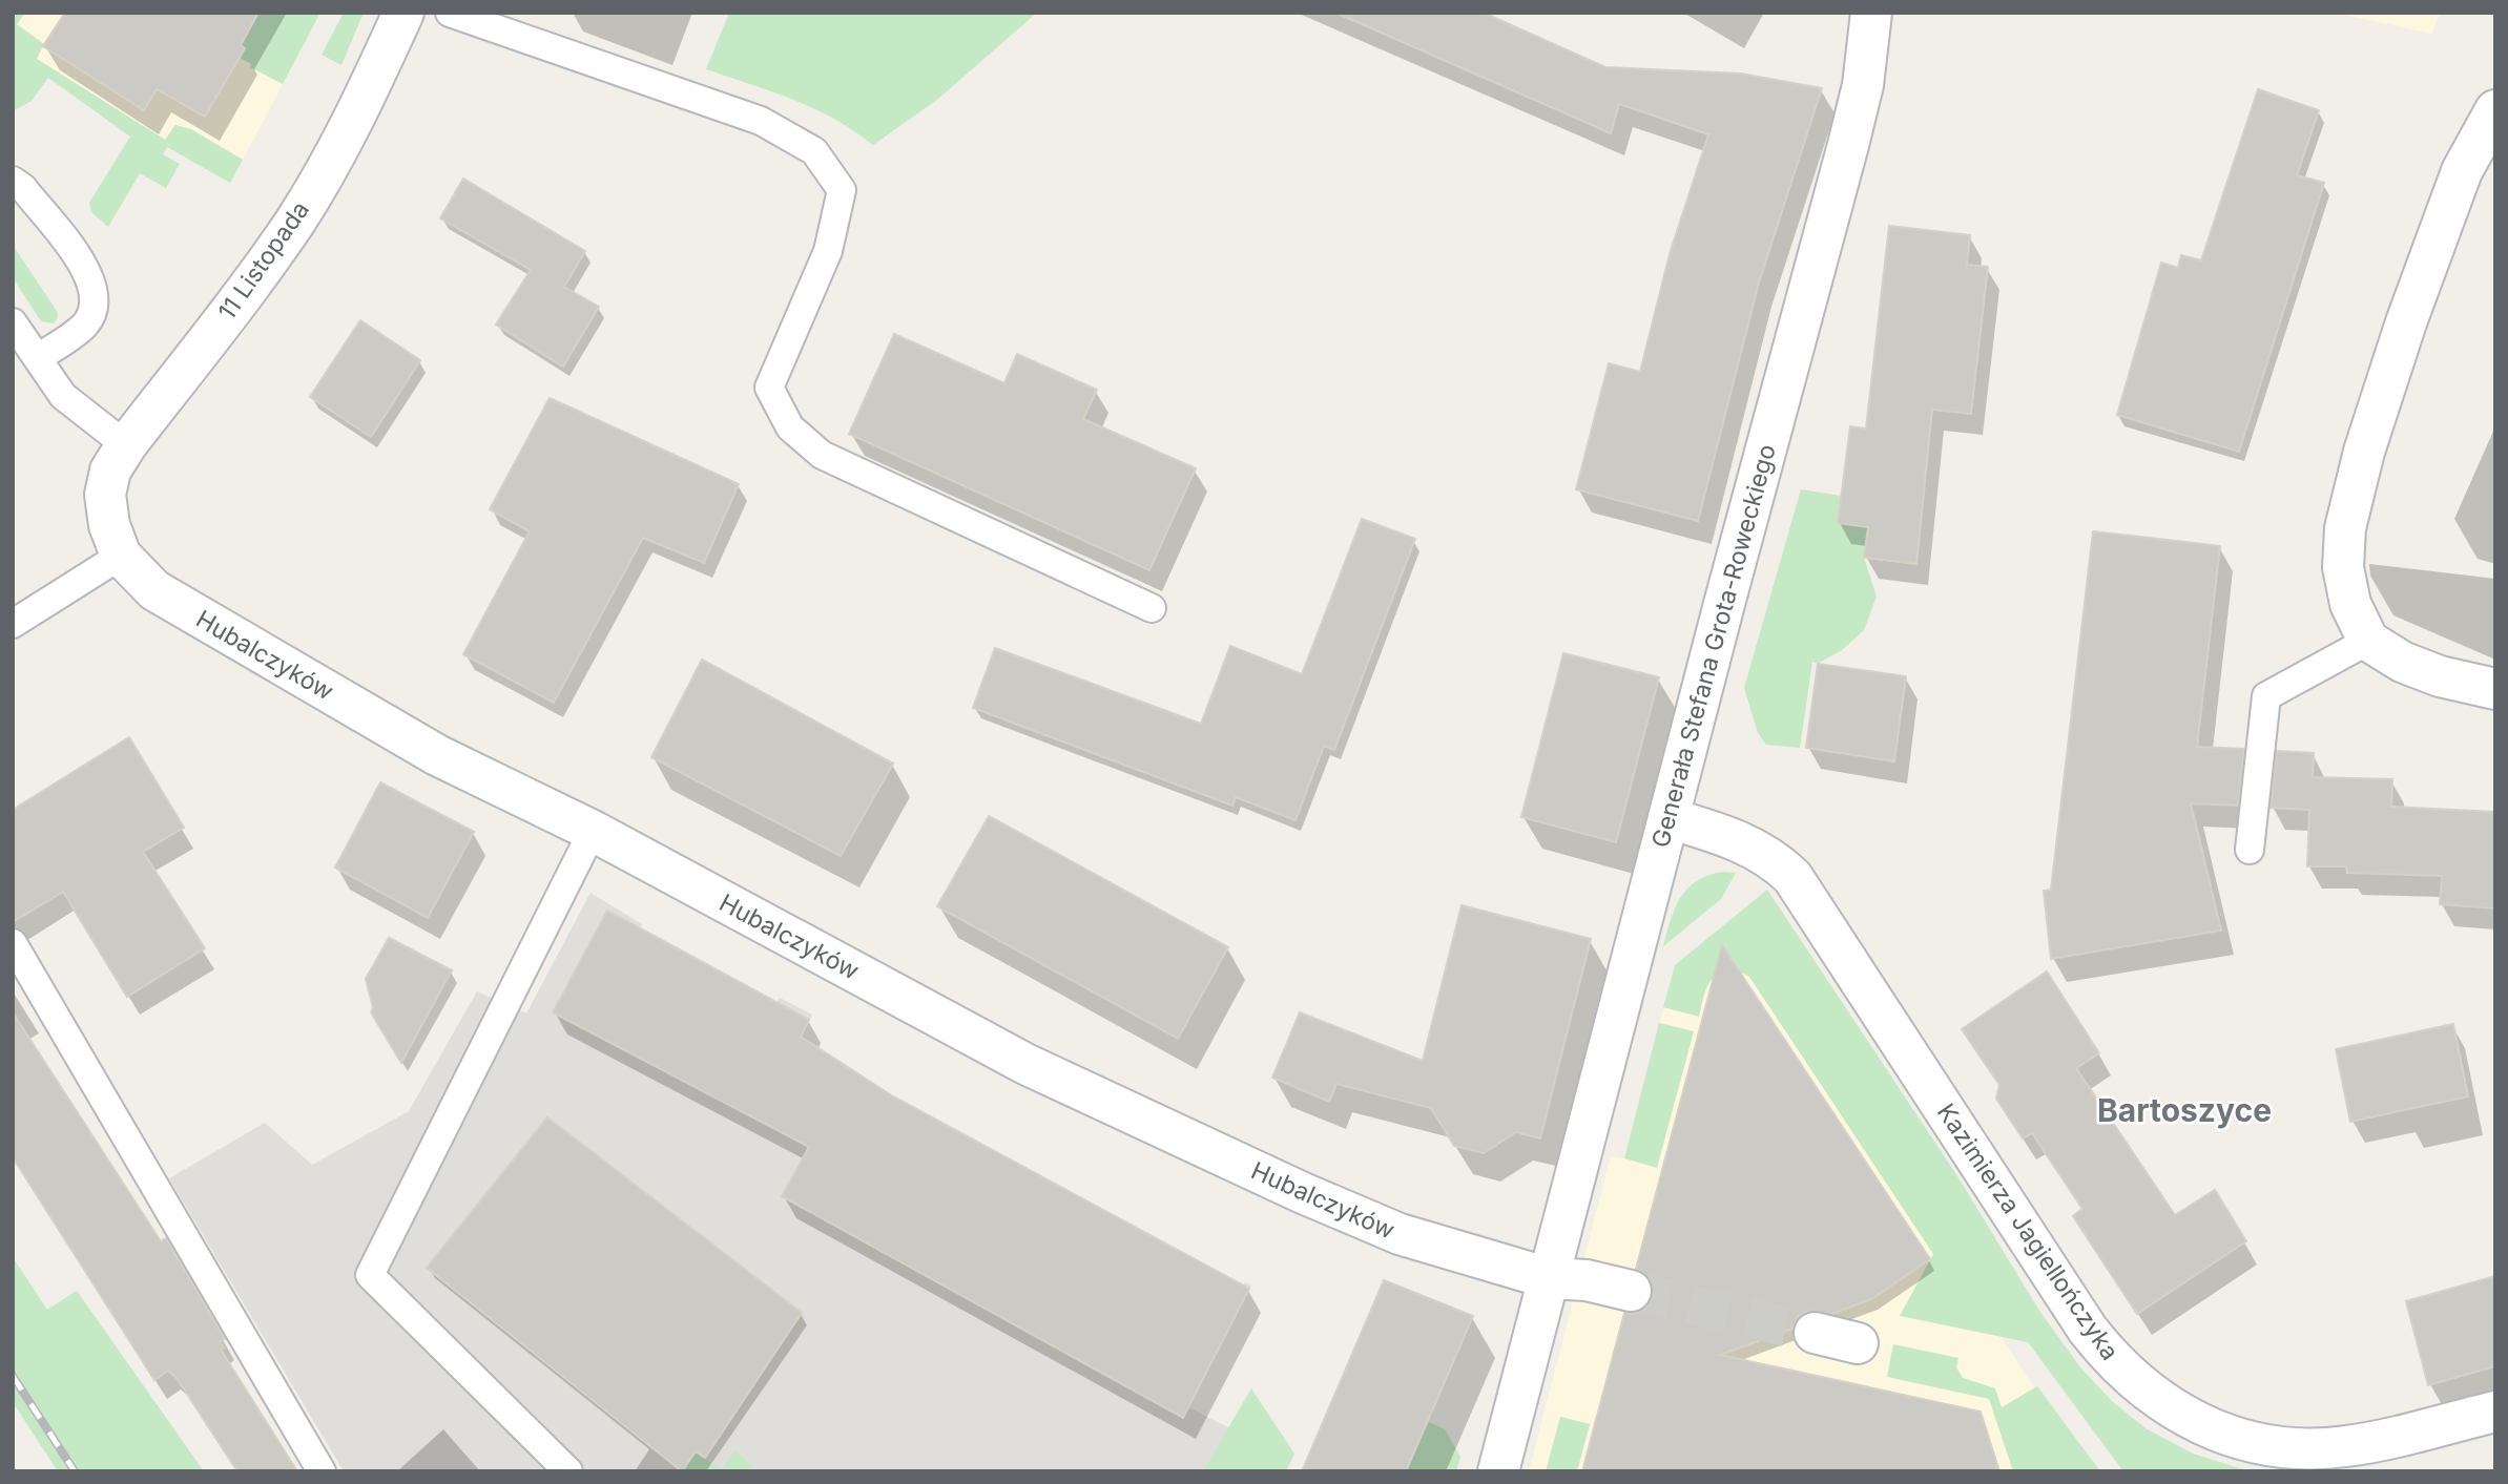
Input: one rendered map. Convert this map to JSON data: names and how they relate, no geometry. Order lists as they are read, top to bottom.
{
  "streets": {
    "street": [
      "11 Listopada",
      "Generała Stefana Grota-Roweckiego",
      "Hubalczyków",
      "Kazimierza Jagiellończyka"
    ]
  },
  "crossings": [
    ["11 Listopada", "Hubalczyków"],
    ["Generała Stefana Grota-Roweckiego", "Hubalczyków"],
    ["Generała Stefana Grota-Roweckiego", "Kazimierza Jagiellończyka"]
  ],
  "districts": ["Bartoszyce"]
}
